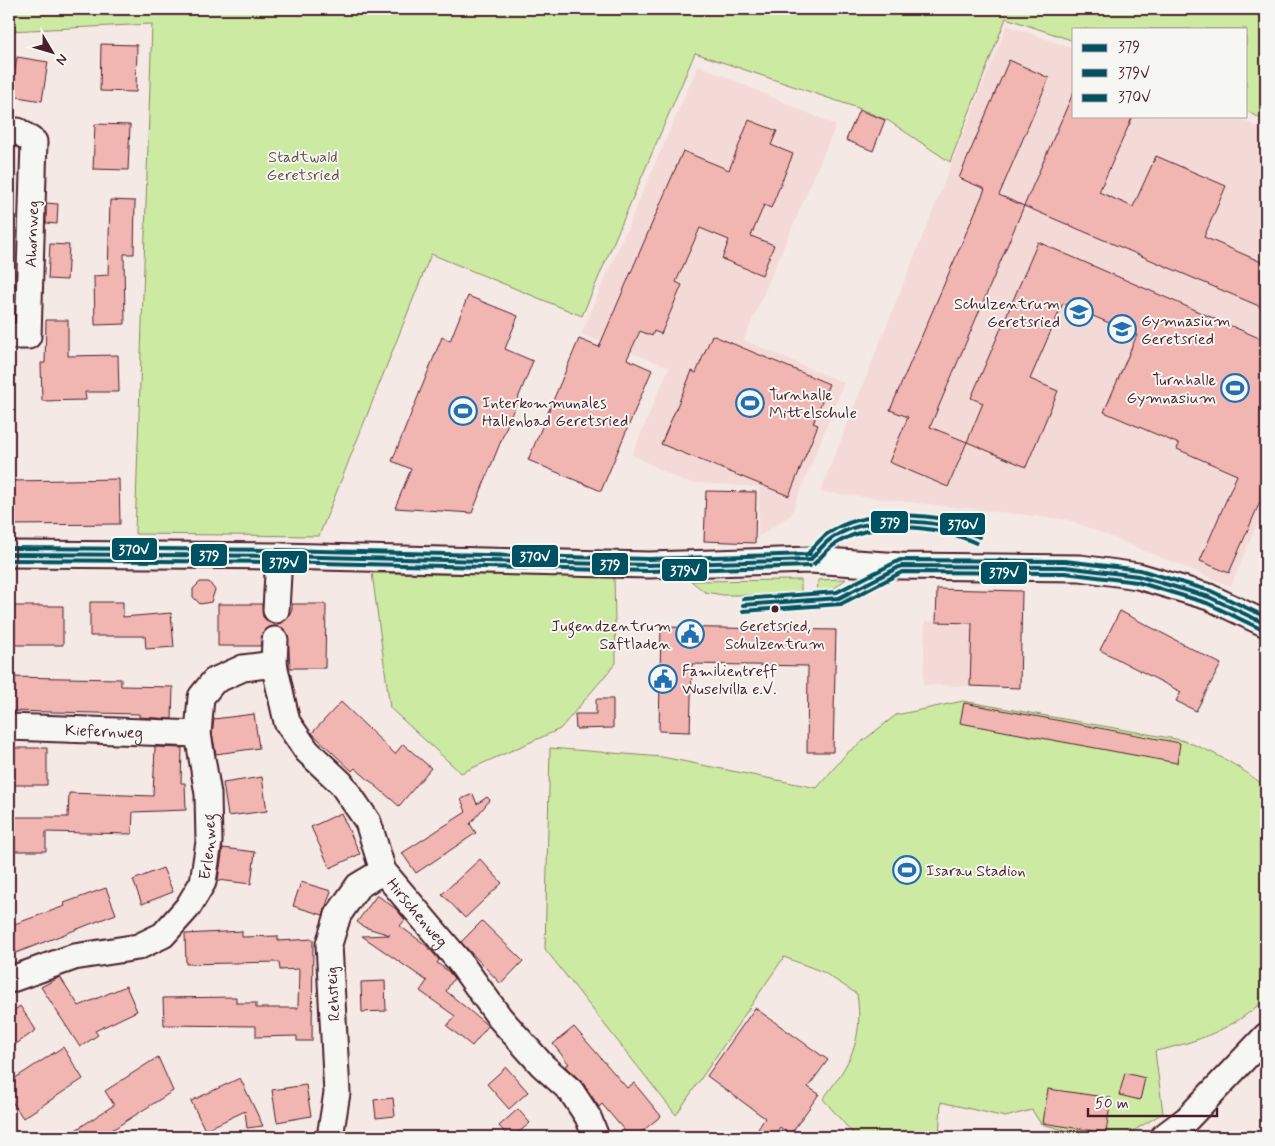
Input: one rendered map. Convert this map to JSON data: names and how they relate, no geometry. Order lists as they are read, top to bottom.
{
  "streets": {
    "street": [
      "Ahornweg",
      "Kiefernweg",
      "Erlenweg",
      "Hirschenweg",
      "Rehsteig"
    ]
  },
  "crossings": [
    ["Kiefernweg", "Erlenweg"],
    ["Erlenweg", "Hirschenweg"],
    ["Hirschenweg", "Rehsteig"]
  ],
  "parks": ["Stadtwald Geretsried"],
  "places": {
    "school or university": ["Schulzentrum Geretsried", "Gymnasium Geretsried"],
    "sports": [
      "Turnhalle Gymnasium",
      "Turnhalle Mittelschule",
      "Interkommunales Hallenbad Geretsried",
      "Isarau Stadion"
    ],
    "other": ["Geretsried, Schulzentrum"],
    "public building": ["Jugendzentrum Saftladen", "Familientreff Wuselvilla e.V."]
  },
  "lines": ["transit line 370V", "transit line 379", "transit line 379V"],
  "legend": ["379", "379V", "370V"],
  "scale_bar": "50 m",
  "north": "bottom right"
}
